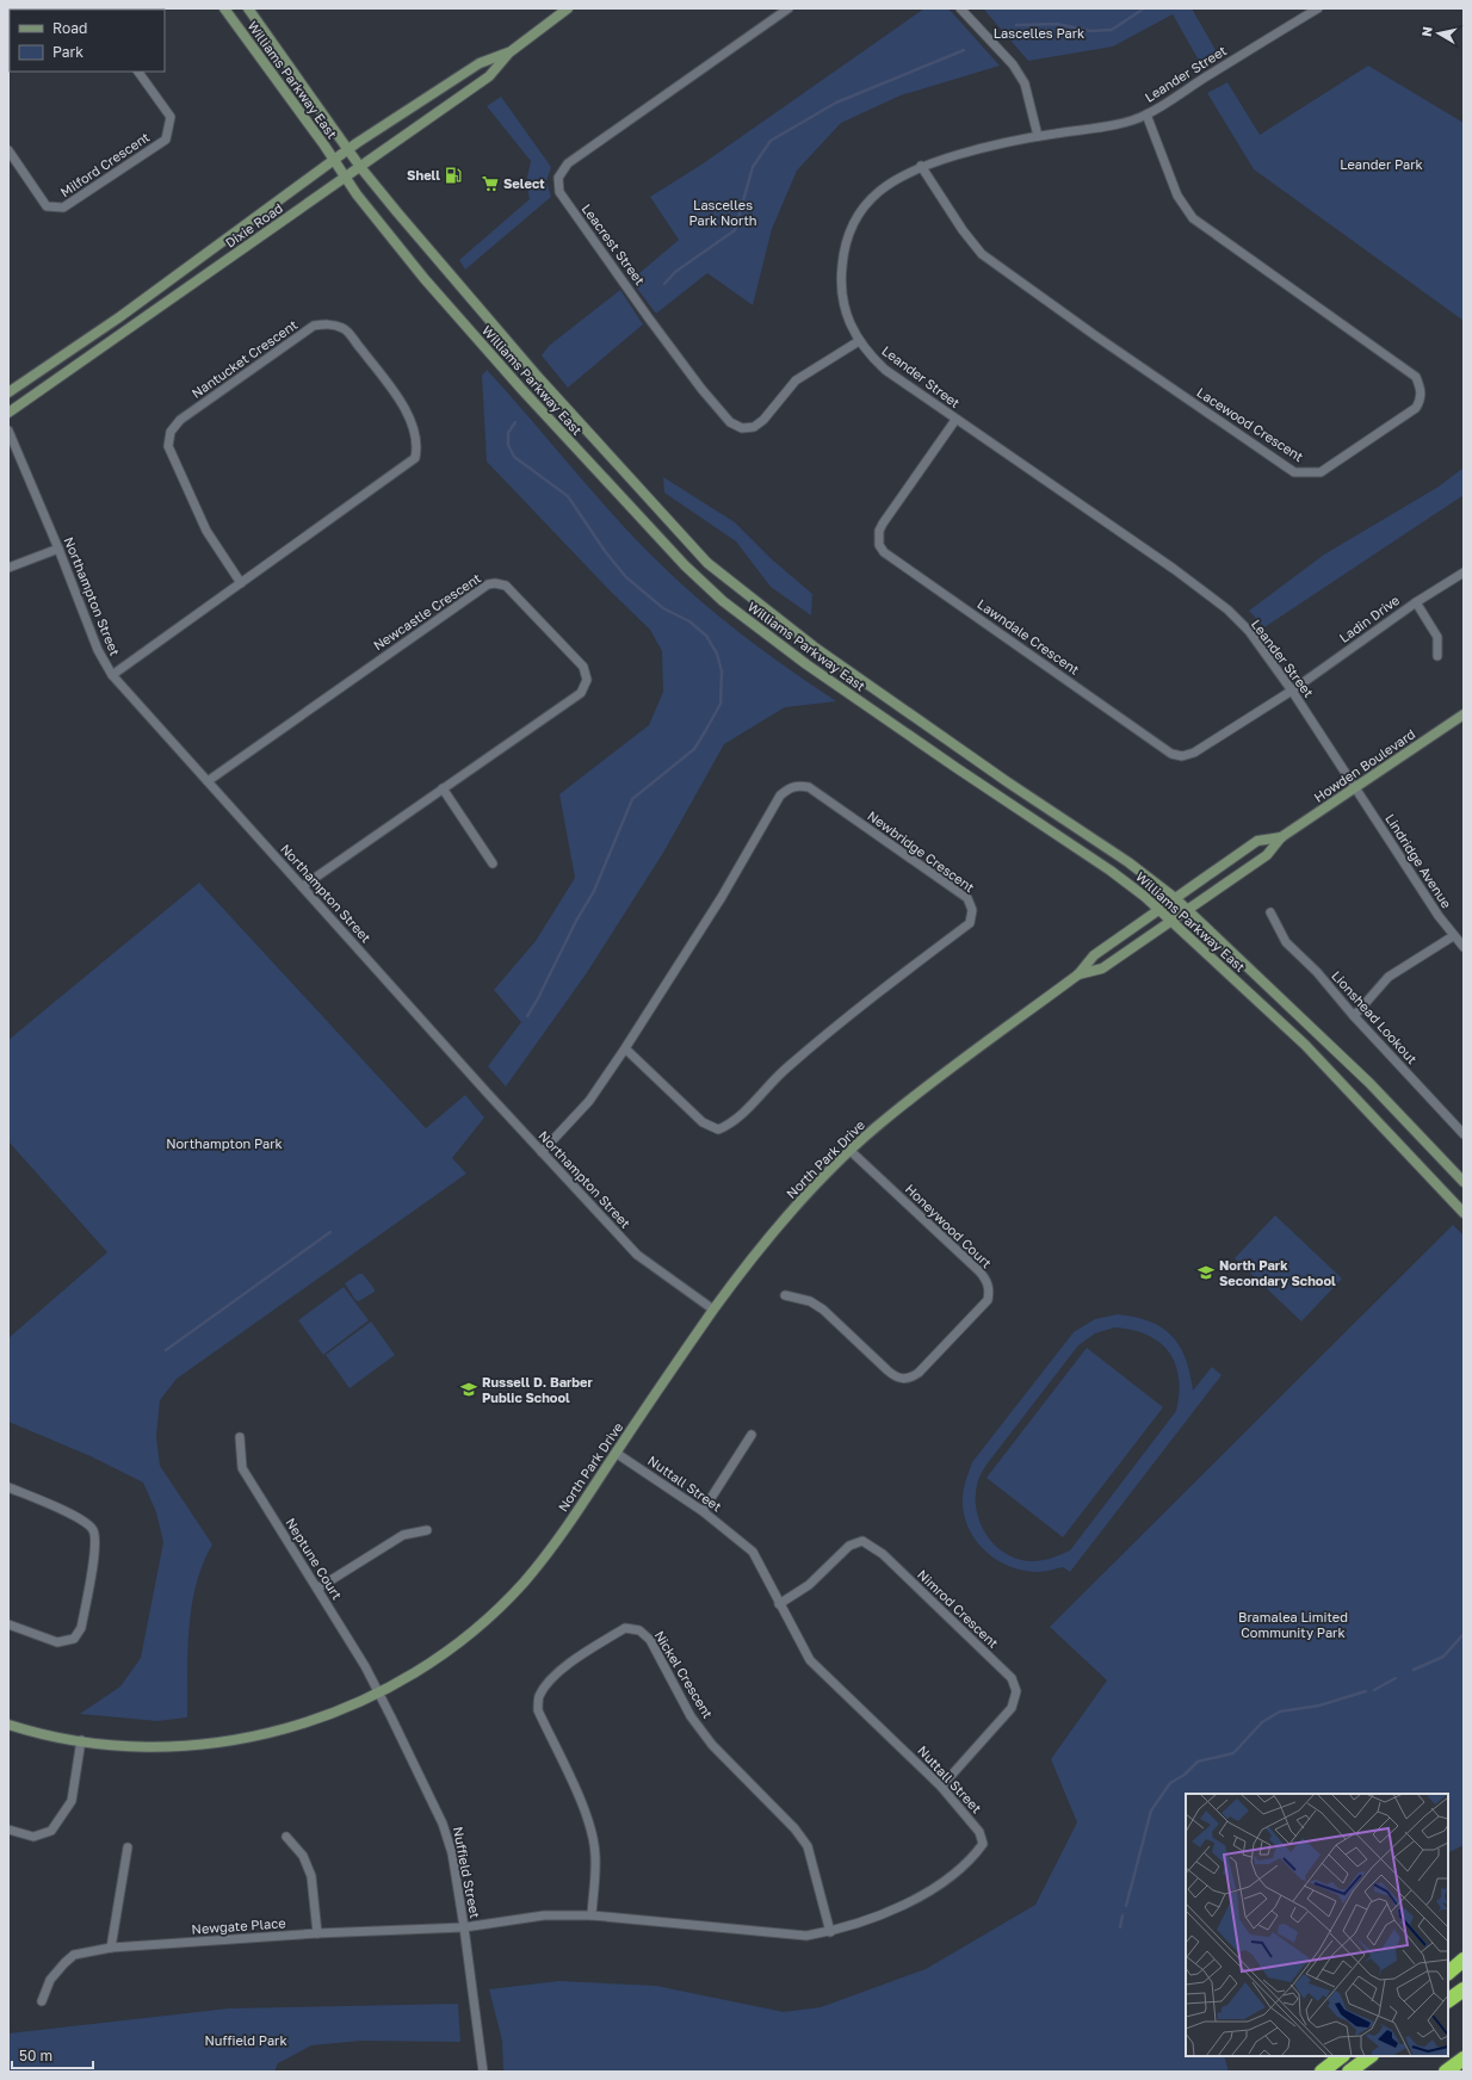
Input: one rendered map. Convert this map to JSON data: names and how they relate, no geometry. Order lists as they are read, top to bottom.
{
  "streets": {
    "main road": [
      "Williams Parkway East",
      "Dixie Road",
      "Howden Boulevard",
      "North Park Drive"
    ],
    "street": [
      "Leander Street",
      "Milford Crescent",
      "Leacrest Street",
      "Nantucket Crescent",
      "Lacewood Crescent",
      "Northampton Street",
      "Newcastle Crescent",
      "Ladin Drive",
      "Lawndale Crescent",
      "Newbridge Crescent",
      "Lindridge Avenue",
      "Lionshead Lookout",
      "Honeywood Court",
      "Nuttall Street",
      "Neptune Court",
      "Nimrod Crescent",
      "Nickel Crescent",
      "Nuffield Street",
      "Newgate Place"
    ]
  },
  "crossings": [
    ["Leander Street", "Leacrest Street"],
    ["Leander Street", "Lacewood Crescent"],
    ["Leander Street", "Ladin Drive"],
    ["Leander Street", "Lawndale Crescent"],
    ["Leander Street", "Howden Boulevard"],
    ["Leander Street", "Lindridge Avenue"],
    ["Williams Parkway East", "Dixie Road"],
    ["Williams Parkway East", "Howden Boulevard"],
    ["Williams Parkway East", "North Park Drive"],
    ["Nantucket Crescent", "Northampton Street"],
    ["Northampton Street", "Newcastle Crescent"],
    ["Northampton Street", "Newbridge Crescent"],
    ["Northampton Street", "North Park Drive"],
    ["Ladin Drive", "Lawndale Crescent"],
    ["Howden Boulevard", "Lindridge Avenue"],
    ["Howden Boulevard", "North Park Drive"],
    ["North Park Drive", "Honeywood Court"],
    ["North Park Drive", "Nuttall Street"],
    ["North Park Drive", "Neptune Court"],
    ["North Park Drive", "Nuffield Street"],
    ["Nuttall Street", "Nimrod Crescent"],
    ["Nuttall Street", "Nickel Crescent"],
    ["Nuttall Street", "Nuffield Street"],
    ["Nuttall Street", "Newgate Place"],
    ["Neptune Court", "Nuffield Street"],
    ["Nuffield Street", "Newgate Place"]
  ],
  "parks": [
    "Lascelles Park",
    "Leander Park",
    "Lascelles Park North",
    "Northampton Park",
    "Bramalea Limited Community Park",
    "Nuffield Park"
  ],
  "places": {
    "fuel station": ["Shell"],
    "supermarket": ["Select"],
    "school or university": ["North Park Secondary School", "Russell D. Barber Public School"]
  },
  "legend": ["Road", "Park"],
  "scale_bar": "50 m",
  "north": "left"
}
